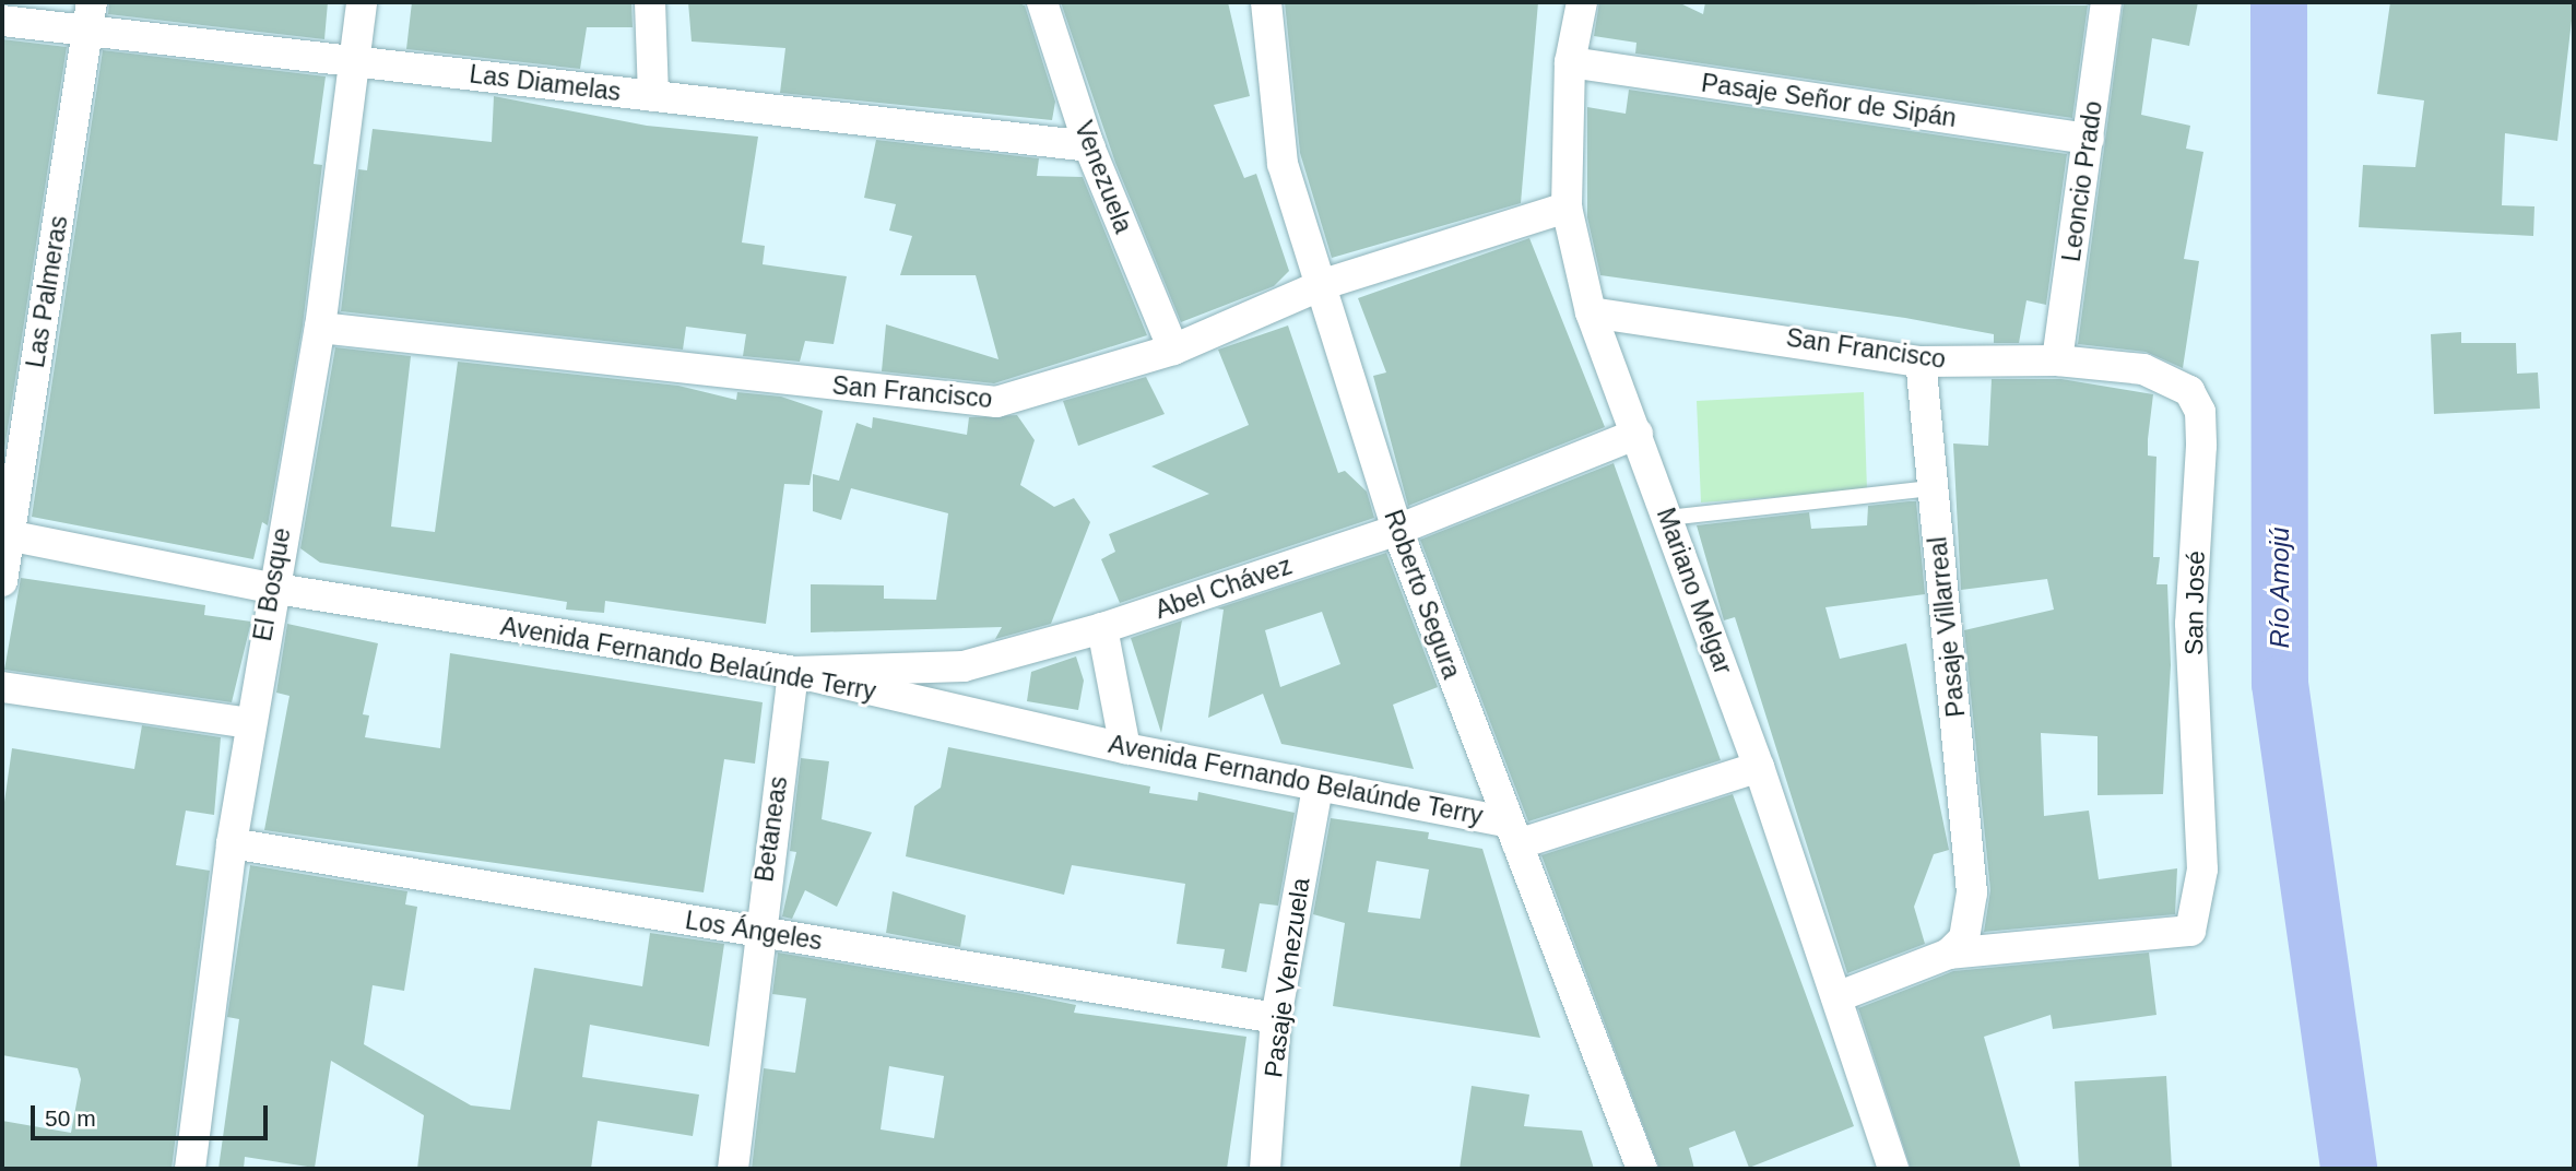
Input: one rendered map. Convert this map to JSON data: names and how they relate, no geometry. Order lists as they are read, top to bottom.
{
  "streets": {
    "street": [
      "Las Diamelas",
      "Pasaje Señor de Sipán",
      "Venezuela",
      "Leoncio Prado",
      "Las Palmeras",
      "San Francisco",
      "El Bosque",
      "Abel Chávez",
      "Mariano Melgar",
      "Roberto Segura",
      "San José",
      "Pasaje Villarreal",
      "Avenida Fernando Belaúnde Terry",
      "Betaneas",
      "Los Ángeles",
      "Pasaje Venezuela"
    ]
  },
  "crossings": [
    ["Las Diamelas", "Venezuela"],
    ["Las Diamelas", "Las Palmeras"],
    ["Las Diamelas", "El Bosque"],
    ["Pasaje Señor de Sipán", "Leoncio Prado"],
    ["Pasaje Señor de Sipán", "Mariano Melgar"],
    ["Venezuela", "San Francisco"],
    ["Leoncio Prado", "San Francisco"],
    ["Las Palmeras", "Avenida Fernando Belaúnde Terry"],
    ["San Francisco", "El Bosque"],
    ["San Francisco", "Mariano Melgar"],
    ["San Francisco", "Roberto Segura"],
    ["San Francisco", "San José"],
    ["San Francisco", "Pasaje Villarreal"],
    ["El Bosque", "Avenida Fernando Belaúnde Terry"],
    ["El Bosque", "Los Ángeles"],
    ["Abel Chávez", "Mariano Melgar"],
    ["Abel Chávez", "Roberto Segura"],
    ["Abel Chávez", "Avenida Fernando Belaúnde Terry"],
    ["Abel Chávez", "Betaneas"],
    ["Roberto Segura", "Avenida Fernando Belaúnde Terry"],
    ["San José", "Pasaje Villarreal"],
    ["Avenida Fernando Belaúnde Terry", "Betaneas"],
    ["Avenida Fernando Belaúnde Terry", "Pasaje Venezuela"],
    ["Betaneas", "Los Ángeles"],
    ["Los Ángeles", "Pasaje Venezuela"]
  ],
  "water": ["Río Amojú"],
  "scale_bar": "50 m"
}
